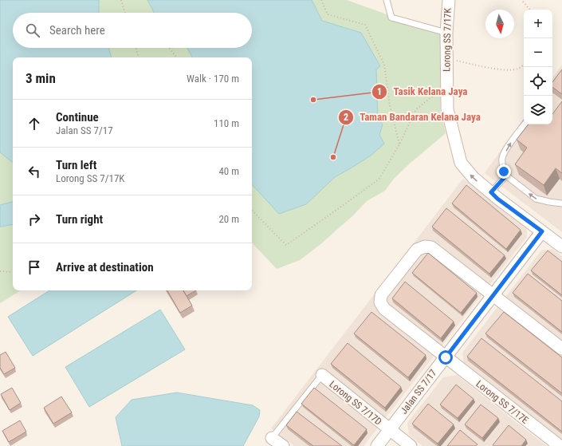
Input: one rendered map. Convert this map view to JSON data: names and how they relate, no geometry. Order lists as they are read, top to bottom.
{
  "streets": {
    "street": [
      "Lorong SS 7/17K",
      "Jalan SS 7/17",
      "Lorong SS 7/17E",
      "Lorong SS 7/17D"
    ]
  },
  "crossings": [
    ["Lorong SS 7/17K", "Jalan SS 7/17"],
    ["Jalan SS 7/17", "Lorong SS 7/17E"],
    ["Jalan SS 7/17", "Lorong SS 7/17D"]
  ],
  "one_way": ["Lorong SS 7/17K"],
  "places": ["Tasik Kelana Jaya", "Taman Bandaran Kelana Jaya"],
  "north": "bottom",
  "page": {
    "map_buttons": ["+", "−"],
    "search": "Search here",
    "heading": ["3 min", "Walk · 170 m"],
    "list": [
      ["Continue", "Jalan SS 7/17", "110 m"],
      ["Turn left", "Lorong SS 7/17K", "40 m"],
      ["Turn right", "20 m"],
      "Arrive at destination"
    ]
  }
}
